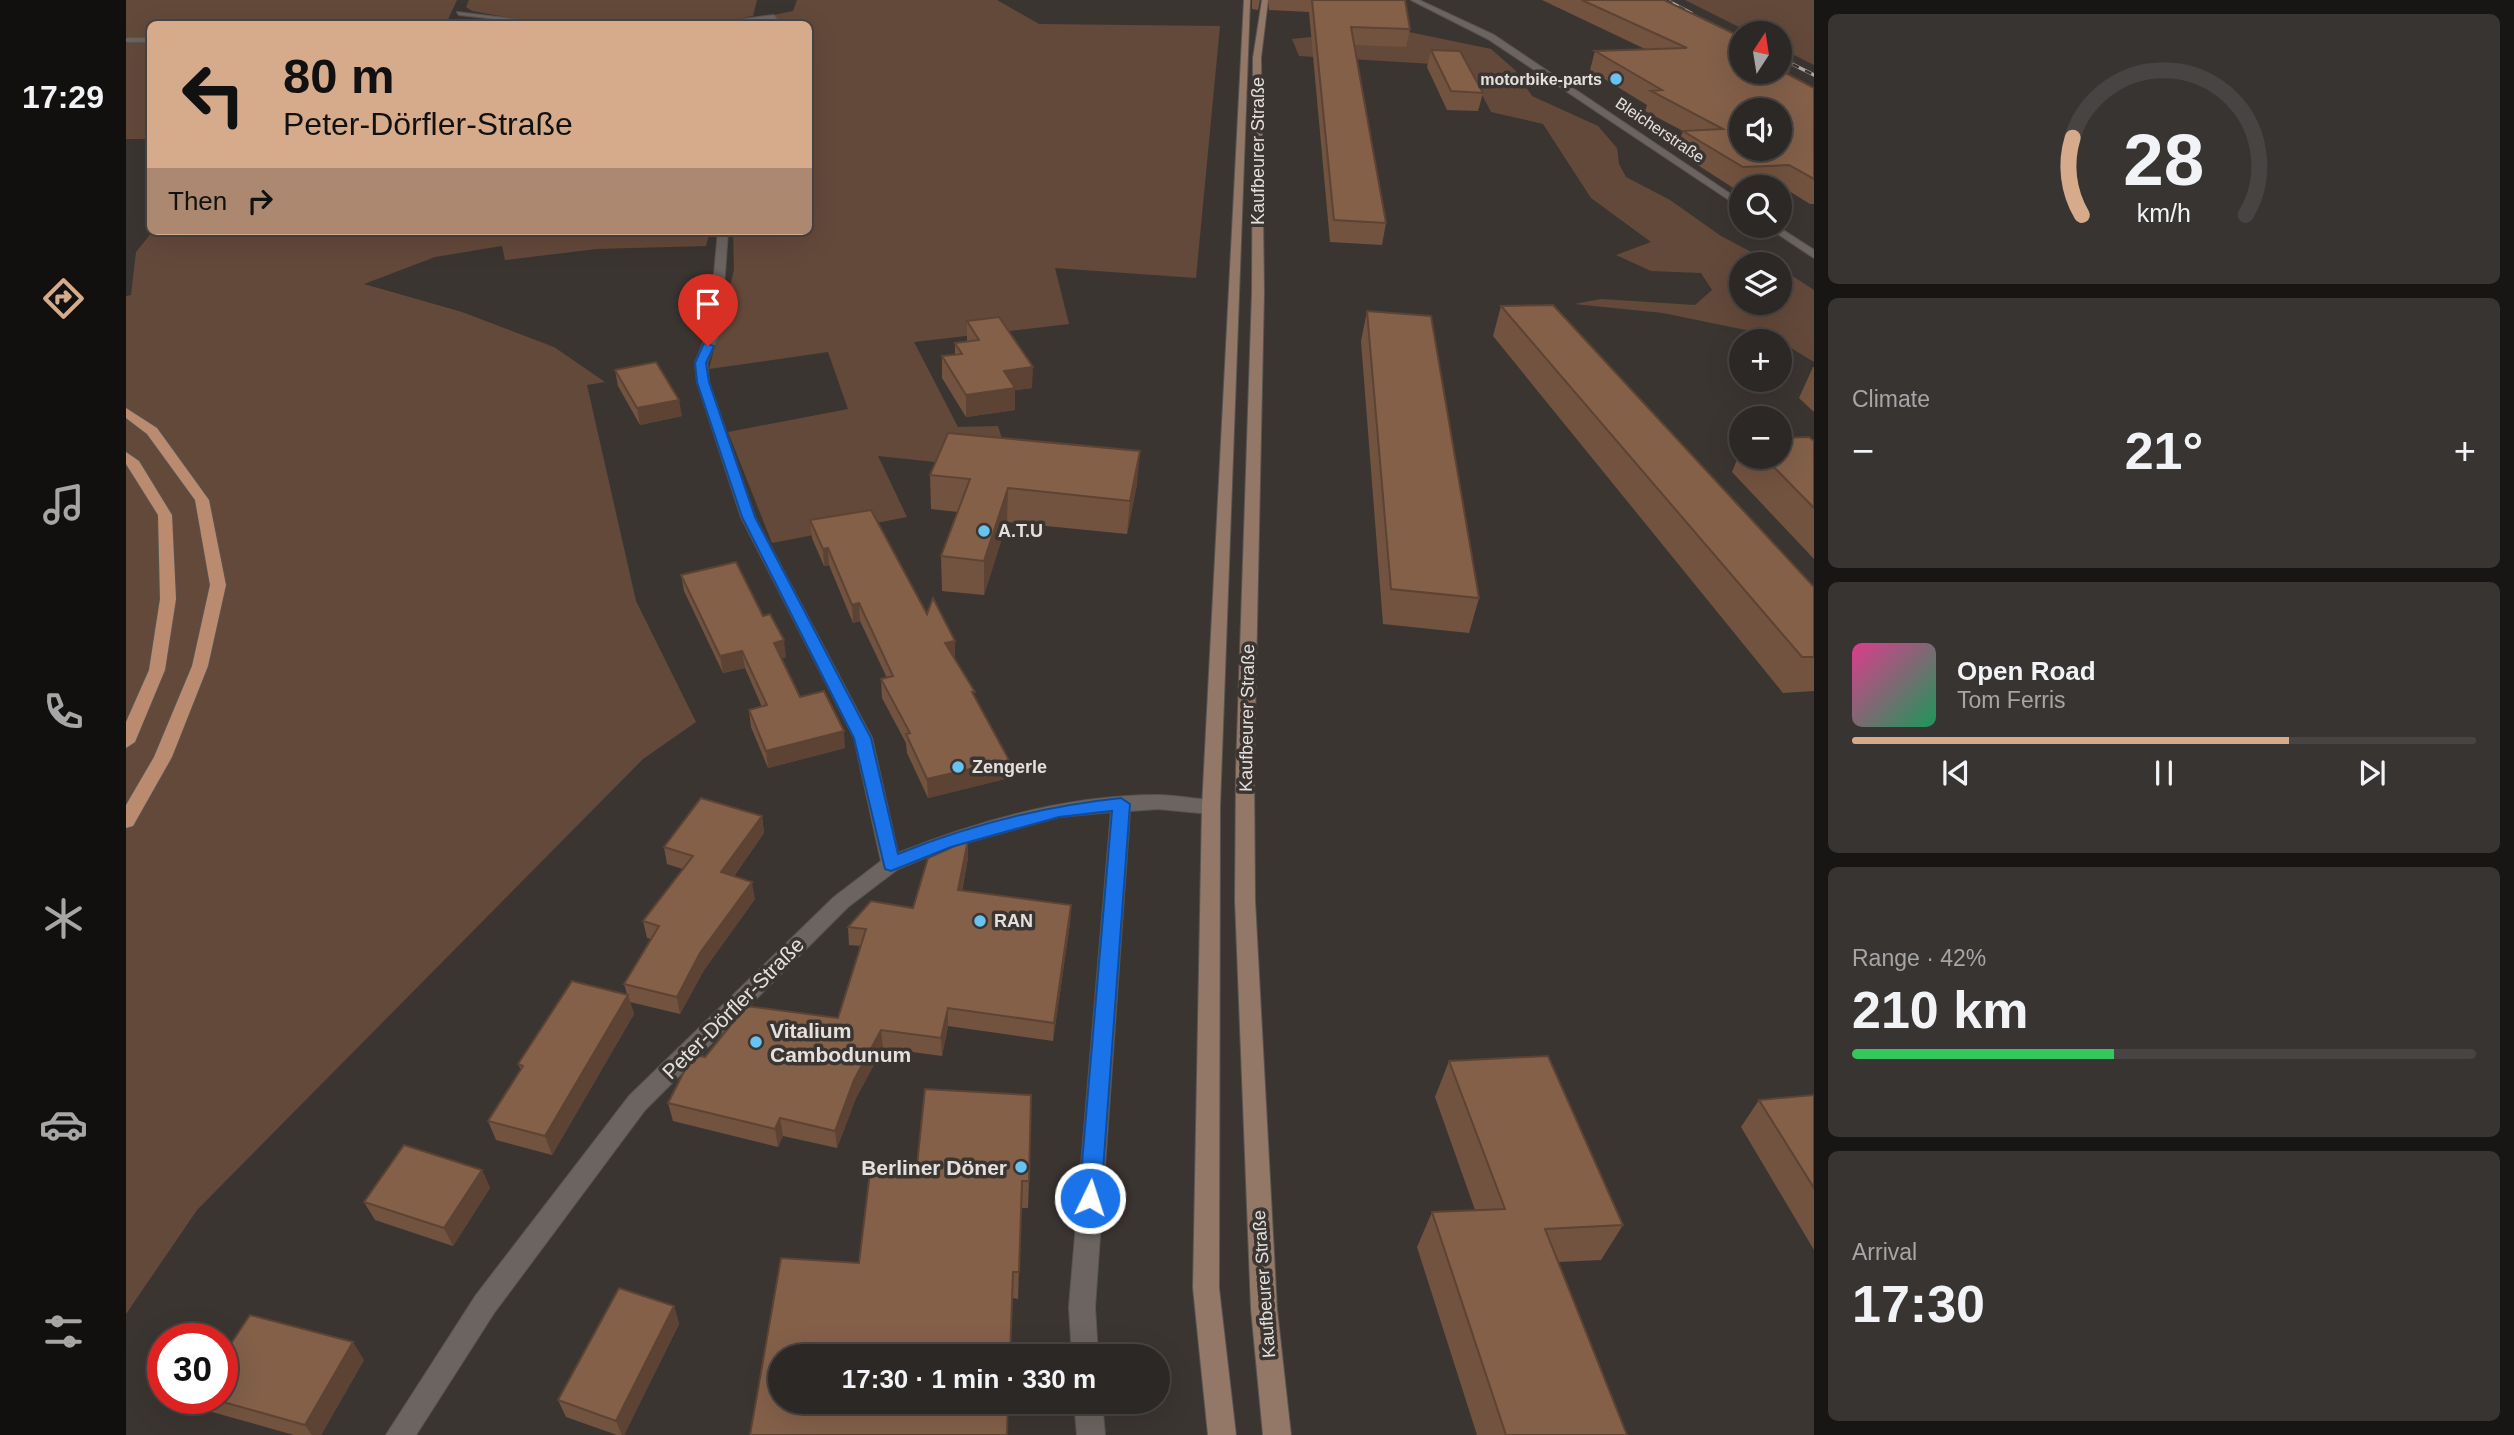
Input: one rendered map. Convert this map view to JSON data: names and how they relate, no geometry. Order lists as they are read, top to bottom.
{
  "streets": {
    "main road": ["Kaufbeurer Straße"],
    "street": ["Bleicherstraße", "Peter-Dörfler-Straße"]
  },
  "crossings": [
    ["Kaufbeurer Straße", "Peter-Dörfler-Straße"]
  ],
  "places": [
    "motorbike-parts",
    "A.T.U",
    "Zengerle",
    "RAN",
    "Vitalium Cambodunum",
    "Berliner Döner"
  ],
  "north": "top",
  "page": {
    "tabs": "17:29",
    "map_buttons": ["+", "−"],
    "turn": ["80 m", "Peter-Dörfler-Straße"],
    "then": "Then",
    "tile": [
      "Climate",
      ["Range · 42%", "210 km"],
      ["Arrival", "17:30"]
    ],
    "heat": ["−", "21°", "+"],
    "song": ["Open Road", "Tom Ferris"],
    "limit": "30",
    "trip": "17:30 · 1 min · 330 m",
    "gauge": ["28", "km/h"]
  }
}
